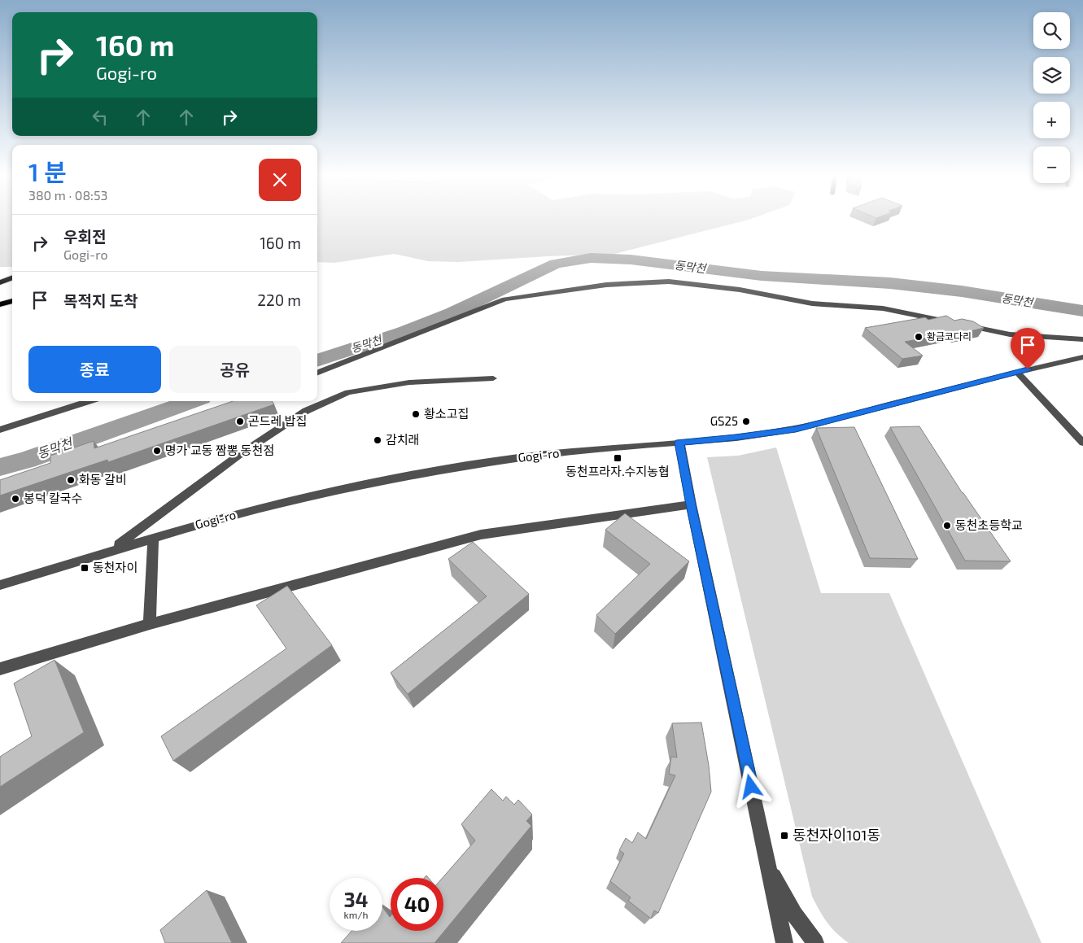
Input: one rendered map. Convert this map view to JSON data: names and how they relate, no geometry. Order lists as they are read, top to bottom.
{
  "streets": {
    "street": ["Gogi-ro"]
  },
  "water": ["동막천"],
  "places": {
    "other": [
      "황금코다리",
      "황소고집",
      "곤드레 밥집",
      "GS25",
      "감치래",
      "명가 교동 짬뽕 동천점",
      "화동 갈비",
      "봉덕 칼국수",
      "동천초등학교"
    ],
    "transit": ["동천프라자.수지농협", "동천자이", "동천자이101동"]
  },
  "page": {
    "map_buttons": ["+", "−"],
    "turn": ["160 m", "Gogi-ro"],
    "heading": ["1 분", "380 m · 08:53"],
    "list": [
      {
        "name": "우회전",
        "note": "Gogi-ro",
        "value": "160 m"
      },
      {
        "name": "목적지 도착",
        "value": "220 m"
      }
    ],
    "buttons": ["종료", "공유"],
    "speed": "34 km/h",
    "limit": "40"
  }
}
